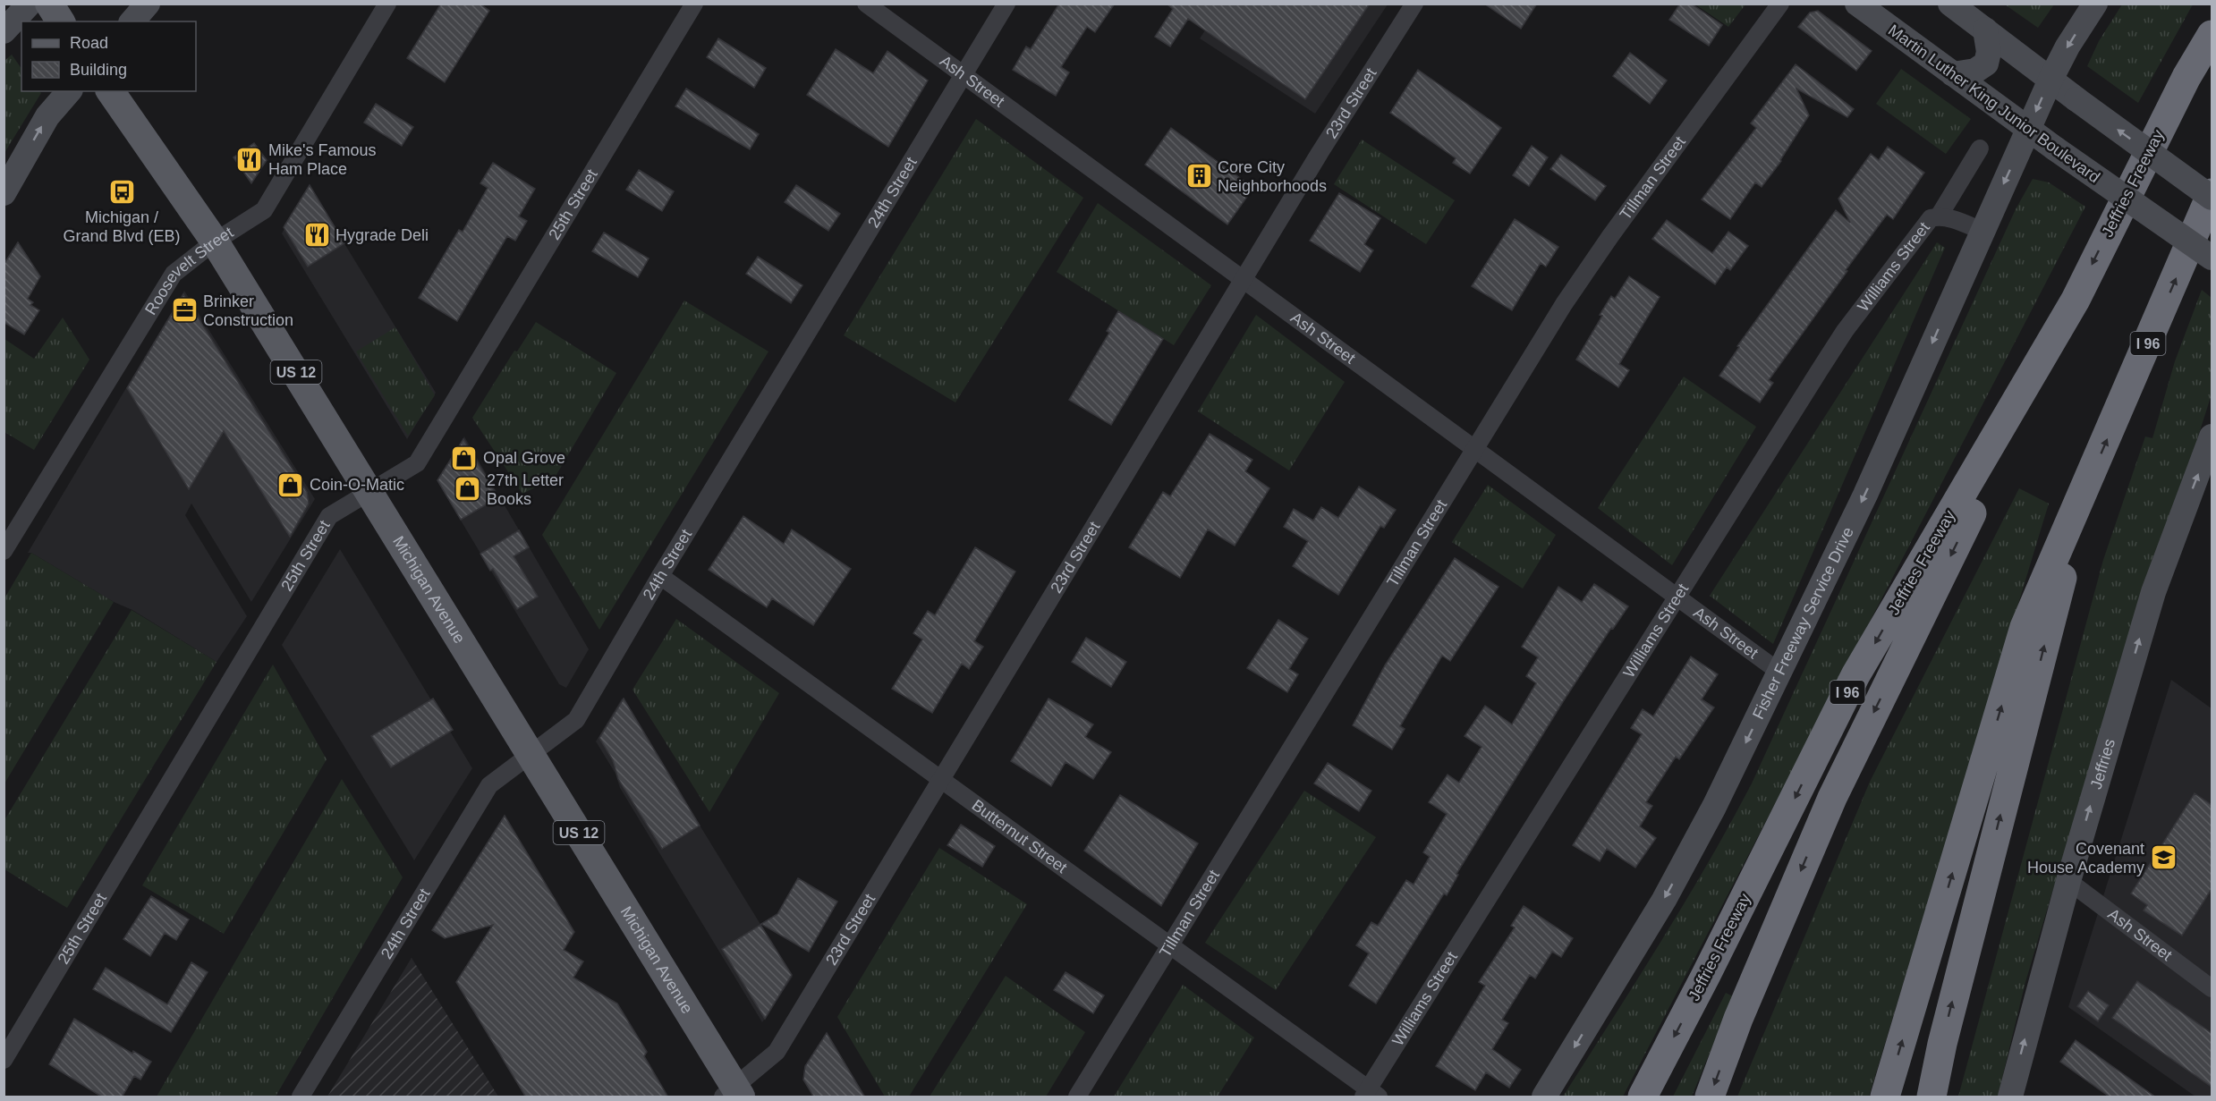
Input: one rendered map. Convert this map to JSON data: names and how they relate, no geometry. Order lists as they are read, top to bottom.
{
  "streets": {
    "highway": ["Jeffries Freeway", "I 96"],
    "main road": ["US 12", "Michigan Avenue"],
    "street": [
      "Ash Street",
      "23rd Street",
      "Martin Luther King Junior Boulevard",
      "Tillman Street",
      "24th Street",
      "25th Street",
      "Williams Street",
      "Roosevelt Street",
      "Fisher Freeway Service Drive",
      "Jeffries",
      "Butternut Street"
    ]
  },
  "crossings": [
    ["Ash Street", "23rd Street"],
    ["Ash Street", "Tillman Street"],
    ["Ash Street", "24th Street"],
    ["Ash Street", "Williams Street"],
    ["Ash Street", "Fisher Freeway Service Drive"],
    ["Ash Street", "Jeffries"],
    ["23rd Street", "Michigan Avenue"],
    ["23rd Street", "Butternut Street"],
    ["Martin Luther King Junior Boulevard", "Fisher Freeway Service Drive"],
    ["Tillman Street", "Butternut Street"],
    ["24th Street", "Michigan Avenue"],
    ["24th Street", "Butternut Street"],
    ["25th Street", "Michigan Avenue"],
    ["Williams Street", "Fisher Freeway Service Drive"],
    ["Williams Street", "Butternut Street"],
    ["Roosevelt Street", "Michigan Avenue"]
  ],
  "one_way": ["Fisher Freeway Service Drive", "Jeffries"],
  "places": {
    "restaurant": ["Mike's Famous Ham Place", "Hygrade Deli"],
    "building": ["Core City Neighborhoods"],
    "bus stop": ["Michigan / Grand Blvd (EB)"],
    "office": ["Brinker Construction"],
    "shop": ["Opal Grove", "Coin-O-Matic", "27th Letter Books"],
    "school or university": ["Covenant House Academy"]
  },
  "legend": ["Road", "Building"]
}
